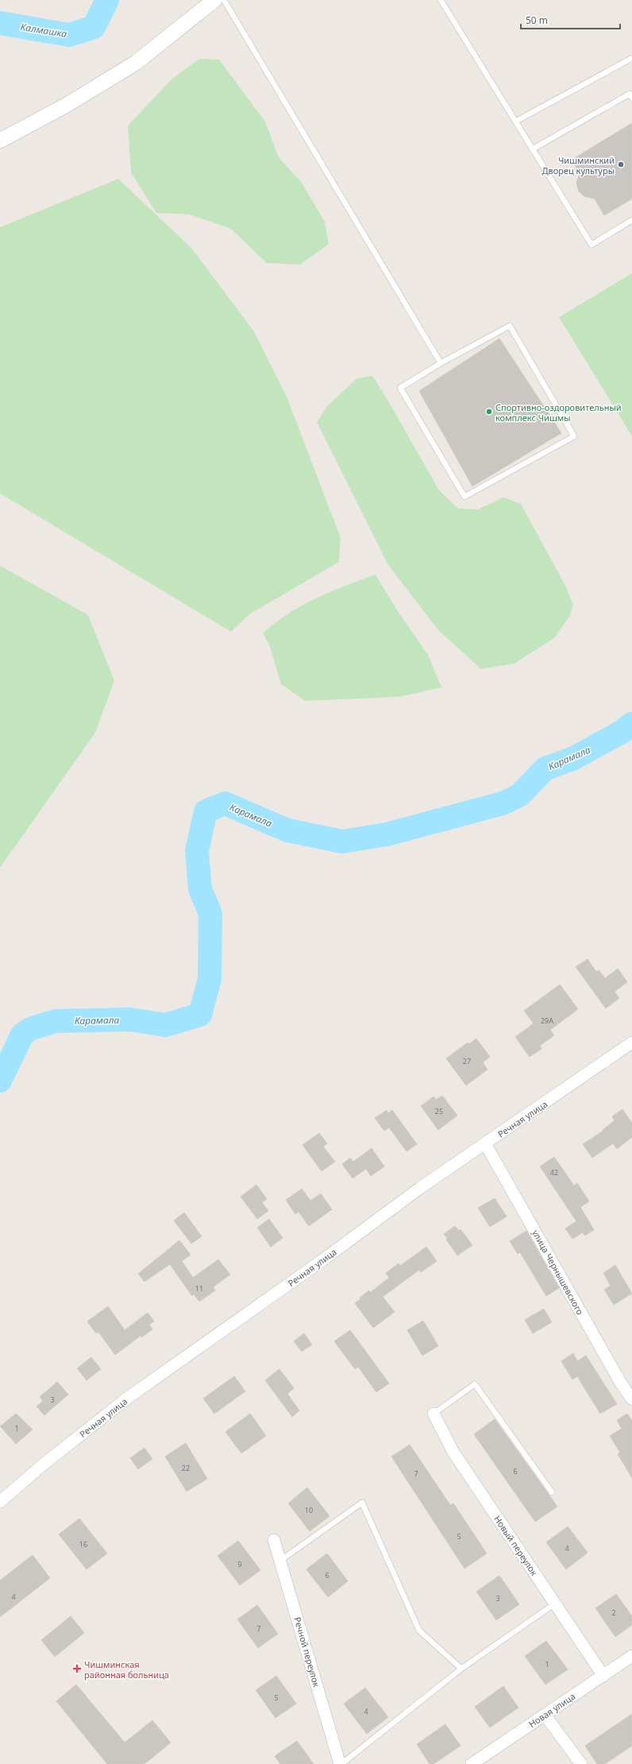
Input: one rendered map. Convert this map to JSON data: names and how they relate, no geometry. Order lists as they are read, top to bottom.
{
  "streets": {
    "street": [
      "Речная улица",
      "улица Чернышевского",
      "Новый переулок",
      "Речной переулок",
      "Новая улица"
    ]
  },
  "crossings": [
    ["Речная улица", "улица Чернышевского"],
    ["Новый переулок", "Новая улица"]
  ],
  "water": ["Калмашка", "Карамала"],
  "places": {
    "other": ["Чишминский Дворец культуры", "Спортивно-оздоровительный комплекс Чишмы"],
    "health": ["Чишминская районная больница"]
  },
  "house_numbers": [
    "29А",
    "27",
    "25",
    "42",
    "11",
    "3",
    "1",
    "22",
    "6",
    "7",
    "10",
    "5",
    "16",
    "4",
    "9",
    "6",
    "4",
    "3",
    "2",
    "7",
    "1",
    "5",
    "4"
  ],
  "scale_bar": "50 m"
}
